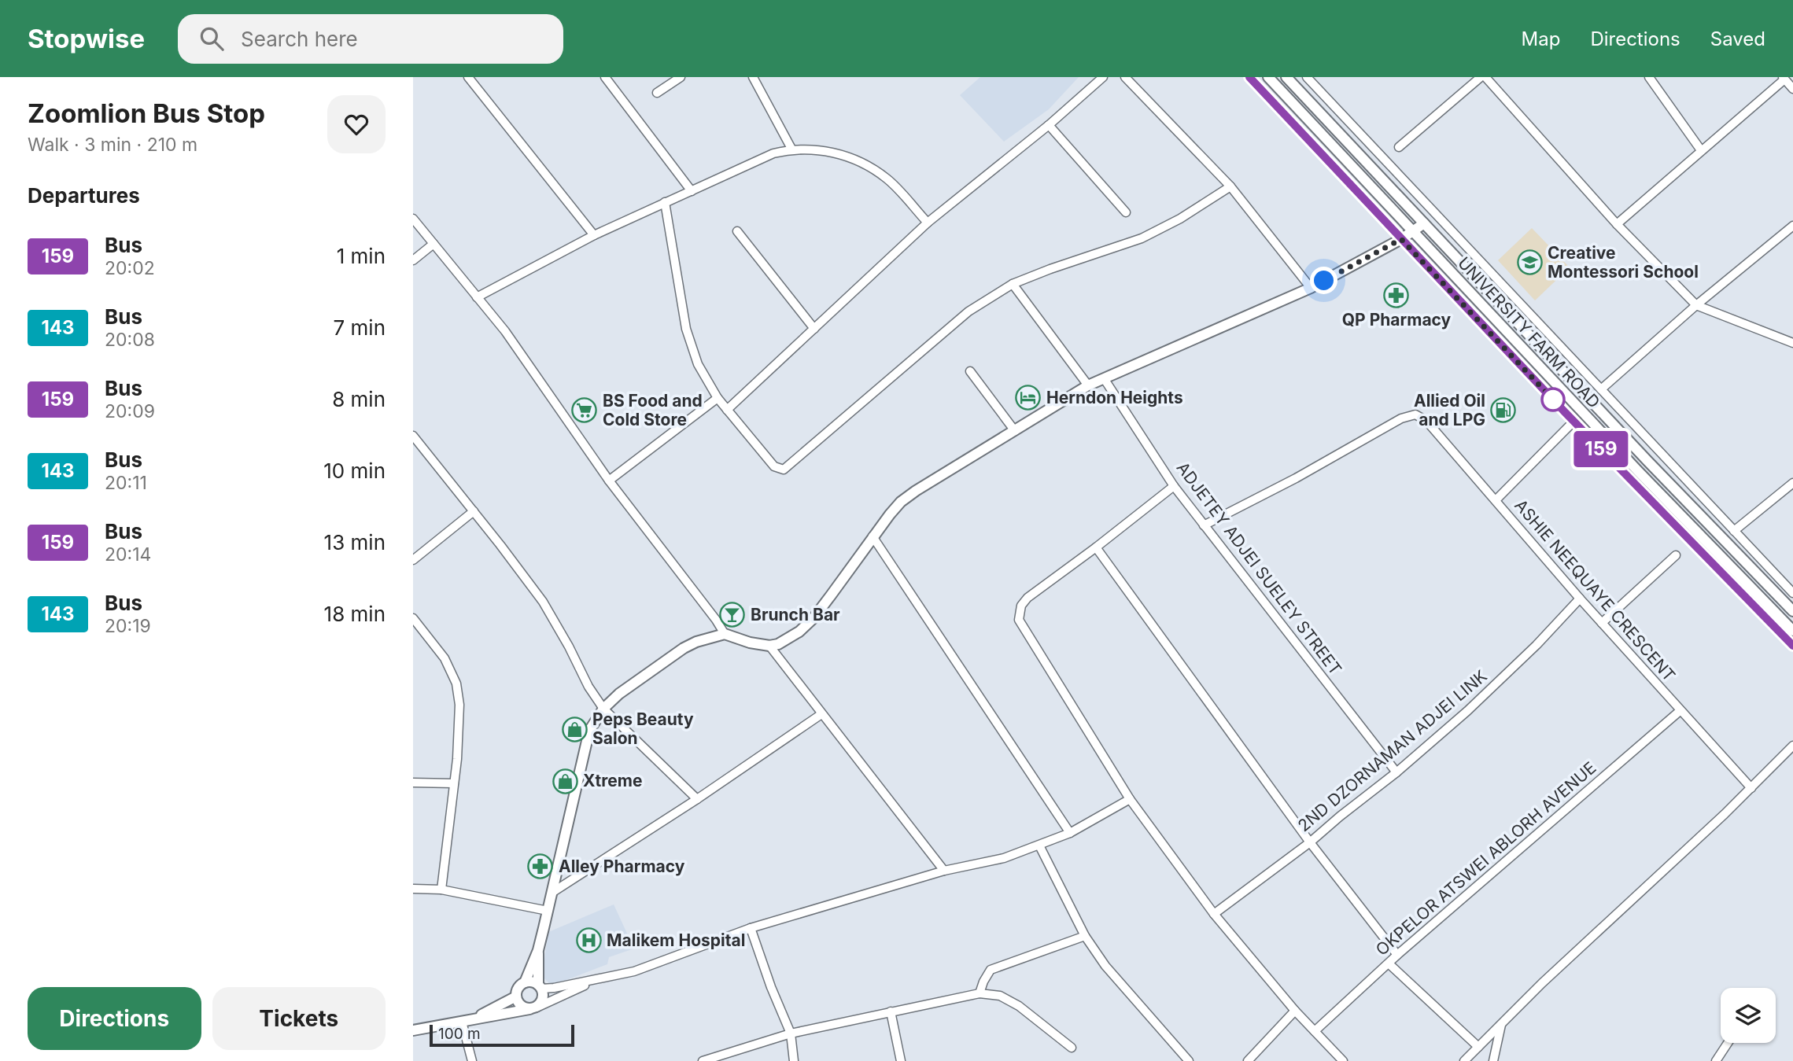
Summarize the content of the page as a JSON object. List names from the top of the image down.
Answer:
{
  "streets": {
    "street": [
      "UNIVERSITY FARM ROAD",
      "ADJETEY ADJEI SUELEY STREET",
      "ASHIE NEEQUAYE CRESCENT",
      "2ND DZORNAMAN ADJEI LINK",
      "OKPELOR ATSWEI ABLORH AVENUE"
    ]
  },
  "crossings": [
    ["ADJETEY ADJEI SUELEY STREET", "ASHIE NEEQUAYE CRESCENT"],
    ["ADJETEY ADJEI SUELEY STREET", "2ND DZORNAMAN ADJEI LINK"],
    ["ASHIE NEEQUAYE CRESCENT", "2ND DZORNAMAN ADJEI LINK"],
    ["ASHIE NEEQUAYE CRESCENT", "OKPELOR ATSWEI ABLORH AVENUE"]
  ],
  "places": {
    "school or university": ["Creative Montessori School"],
    "pharmacy": ["QP Pharmacy", "Alley Pharmacy"],
    "hotel": ["Herndon Heights"],
    "supermarket": ["BS Food and Cold Store"],
    "fuel station": ["Allied Oil and LPG"],
    "bar": ["Brunch Bar"],
    "shop": ["Peps Beauty Salon", "Xtreme"],
    "hospital": ["Malikem Hospital"]
  },
  "lines": ["bus line 159"],
  "scale_bar": "100 m",
  "page": {
    "header": "Stopwise",
    "search": "Search here",
    "nav": ["Map", "Directions", "Saved"],
    "heading": [
      ["Zoomlion Bus Stop", "Walk · 3 min · 210 m"],
      "Departures"
    ],
    "on_map": "159",
    "list": [
      {
        "mark": "159",
        "name": "Bus",
        "note": "20:02",
        "value": "1 min"
      },
      {
        "mark": "143",
        "name": "Bus",
        "note": "20:08",
        "value": "7 min"
      },
      {
        "mark": "159",
        "name": "Bus",
        "note": "20:09",
        "value": "8 min"
      },
      {
        "mark": "143",
        "name": "Bus",
        "note": "20:11",
        "value": "10 min"
      },
      {
        "mark": "159",
        "name": "Bus",
        "note": "20:14",
        "value": "13 min"
      },
      {
        "mark": "143",
        "name": "Bus",
        "note": "20:19",
        "value": "18 min"
      }
    ],
    "buttons": ["Directions", "Tickets"],
    "scale": "100 m"
  }
}
